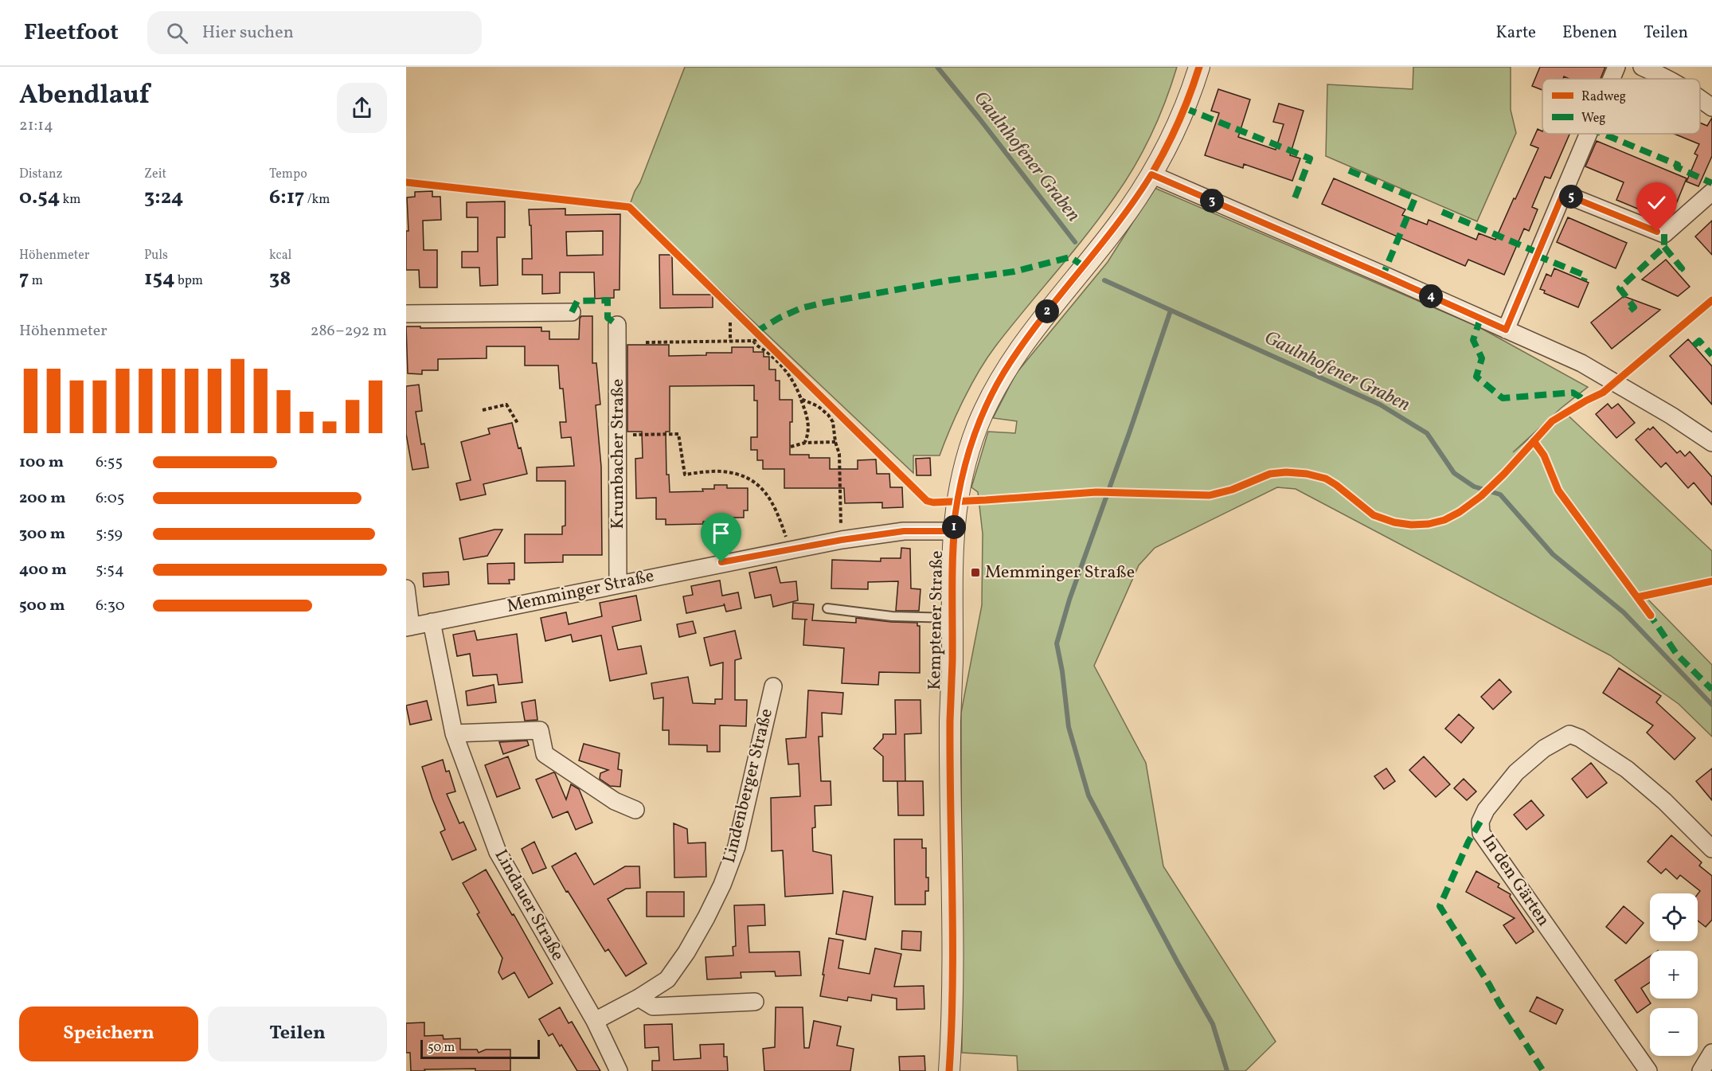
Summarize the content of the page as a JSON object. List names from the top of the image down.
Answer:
{
  "streets": {
    "street": [
      "Krumbacher Straße",
      "Memminger Straße",
      "Kemptener Straße",
      "Lindenberger Straße",
      "In den Gärten",
      "Lindauer Straße"
    ]
  },
  "crossings": [
    ["Krumbacher Straße", "Memminger Straße"],
    ["Memminger Straße", "Kemptener Straße"],
    ["Memminger Straße", "Lindauer Straße"],
    ["Lindenberger Straße", "Lindauer Straße"]
  ],
  "water": ["Gaulnhofener Graben"],
  "places": {
    "transit": ["Memminger Straße"]
  },
  "legend": ["Radweg", "Weg"],
  "scale_bar": "50 m",
  "page": {
    "header": "Fleetfoot",
    "search": "Hier suchen",
    "nav": ["Karte", "Ebenen", "Teilen"],
    "heading": ["Abendlauf", "21:14"],
    "stats": [
      ["Distanz", "0.54 km"],
      ["Zeit", "3:24"],
      ["Tempo", "6:17 /km"],
      ["Höhenmeter", "7 m"],
      ["Puls", "154 bpm"],
      ["kcal", "38"]
    ],
    "pins": [
      "5",
      "3",
      "4",
      "2",
      "1"
    ],
    "chart": ["Höhenmeter", "286–292 m"],
    "list": [
      {
        "name": "100 m",
        "note": "6:55"
      },
      {
        "name": "200 m",
        "note": "6:05"
      },
      {
        "name": "300 m",
        "note": "5:59"
      },
      {
        "name": "400 m",
        "note": "5:54"
      },
      {
        "name": "500 m",
        "note": "6:30"
      }
    ],
    "map_buttons": ["+", "−"],
    "buttons": ["Speichern", "Teilen"],
    "scale": "50 m"
  }
}
